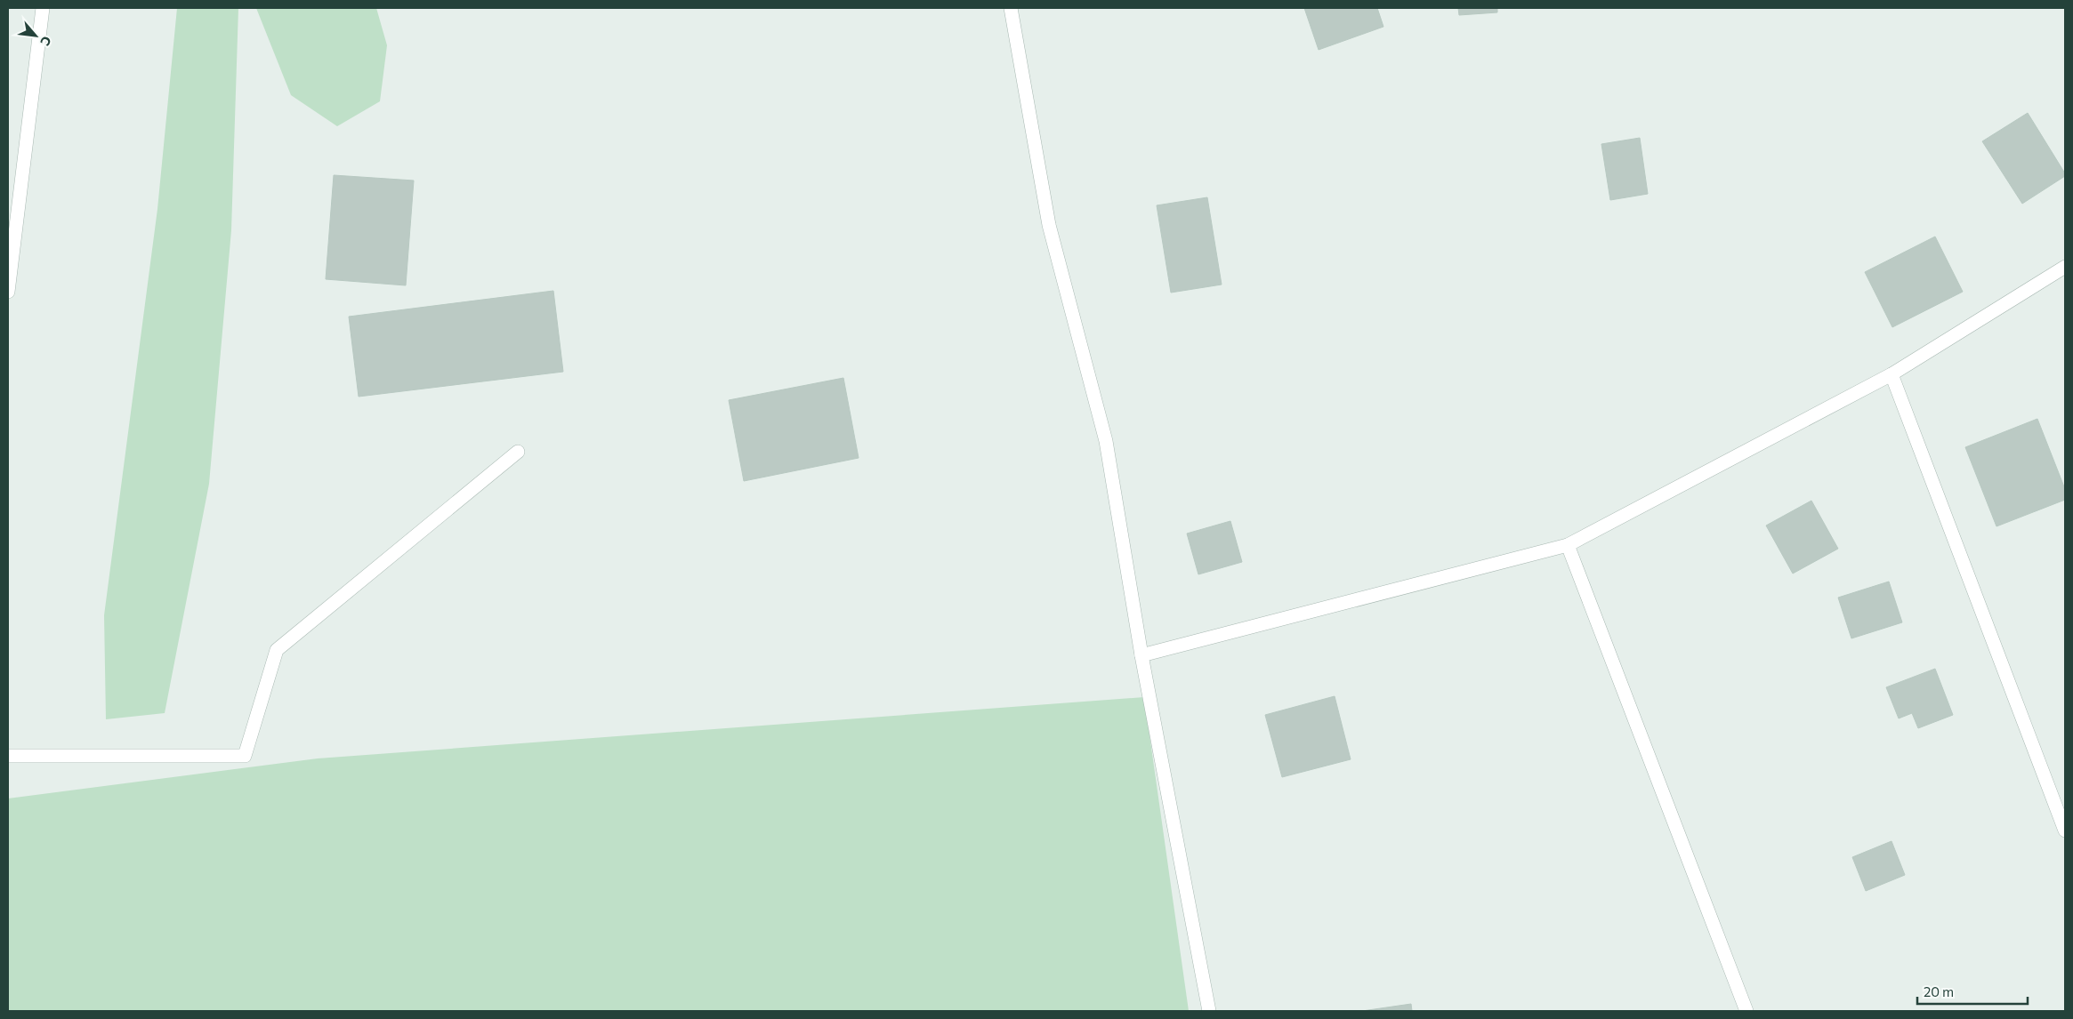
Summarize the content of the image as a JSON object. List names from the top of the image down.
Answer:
{
  "scale_bar": "20 m",
  "north": "bottom right"
}
